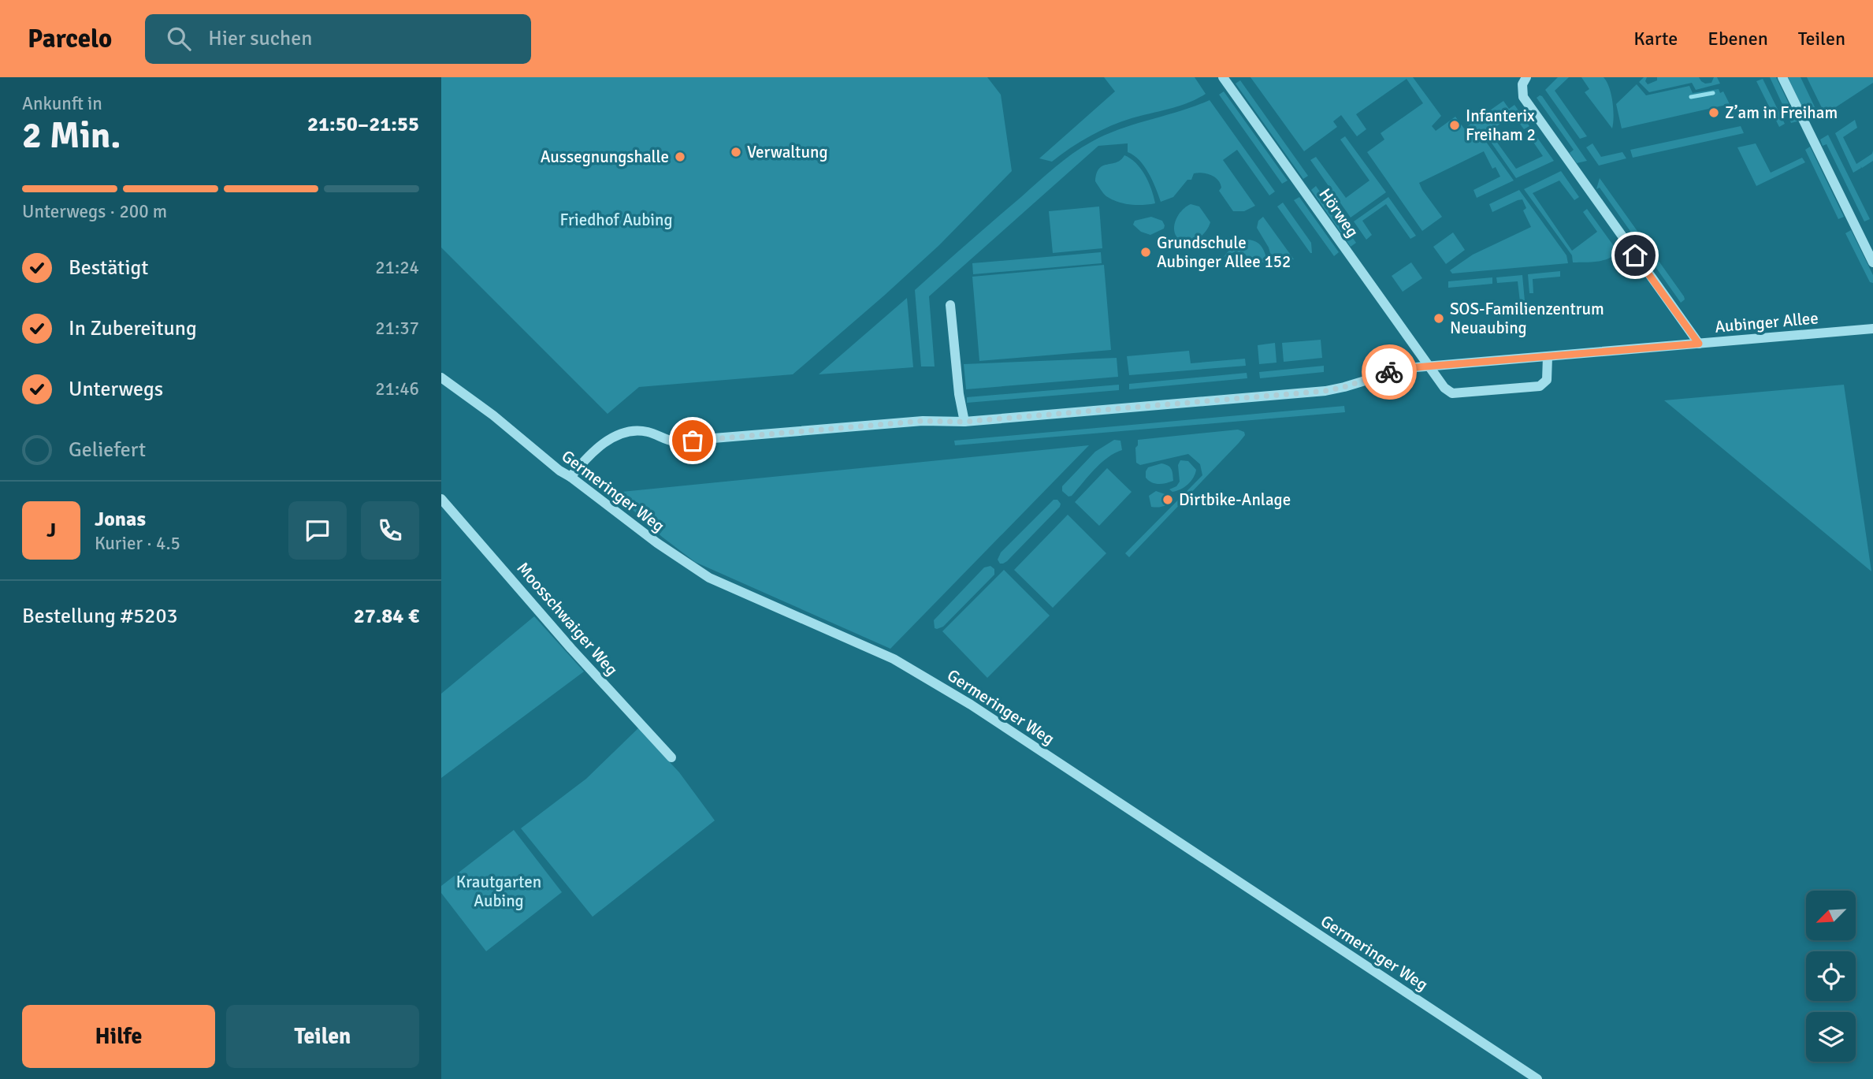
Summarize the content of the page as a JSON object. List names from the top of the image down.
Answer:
{
  "streets": {
    "street": [
      "Hörweg",
      "Aubinger Allee",
      "Germeringer Weg",
      "Moosschwaiger Weg"
    ]
  },
  "crossings": [
    ["Hörweg", "Aubinger Allee"],
    ["Aubinger Allee", "Germeringer Weg"]
  ],
  "parks": ["Friedhof Aubing", "Krautgarten Aubing"],
  "places": [
    "Z’am in Freiham",
    "Infanterix Freiham 2",
    "Verwaltung",
    "Aussegnungshalle",
    "Grundschule Aubinger Allee 152",
    "SOS-Familienzentrum Neuaubing",
    "Dirtbike-Anlage"
  ],
  "north": "bottom left",
  "page": {
    "header": "Parcelo",
    "search": "Hier suchen",
    "nav": ["Karte", "Ebenen", "Teilen"],
    "heading": ["2 Min.", "Ankunft in", "21:50–21:55"],
    "panel": [
      "Jonas",
      "Kurier · 4.5",
      "Bestellung #5203",
      "27.84 €"
    ],
    "bar": "Unterwegs · 200 m",
    "list": [
      ["Bestätigt", "21:24"],
      ["In Zubereitung", "21:37"],
      ["Unterwegs", "21:46"],
      "Geliefert"
    ],
    "round": "J",
    "buttons": ["Hilfe", "Teilen"]
  }
}
